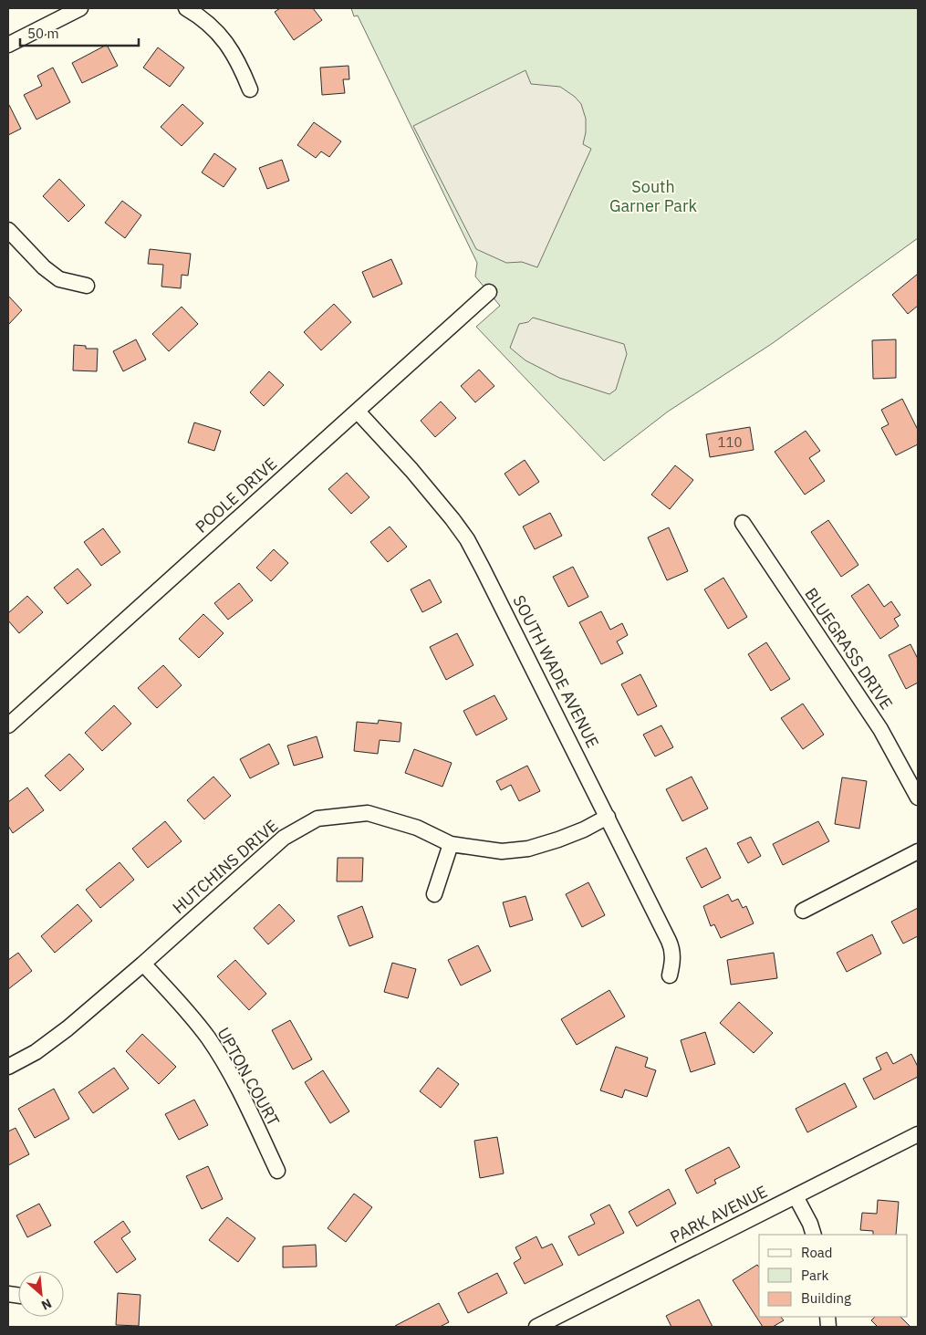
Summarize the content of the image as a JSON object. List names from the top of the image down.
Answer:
{
  "streets": {
    "street": [
      "POOLE DRIVE",
      "BLUEGRASS DRIVE",
      "SOUTH WADE AVENUE",
      "HUTCHINS DRIVE",
      "UPTON COURT",
      "PARK AVENUE"
    ]
  },
  "crossings": [
    ["POOLE DRIVE", "SOUTH WADE AVENUE"],
    ["SOUTH WADE AVENUE", "HUTCHINS DRIVE"],
    ["HUTCHINS DRIVE", "UPTON COURT"]
  ],
  "parks": ["South Garner Park"],
  "house_numbers": ["110"],
  "legend": ["Road", "Park", "Building"],
  "scale_bar": "50 m",
  "north": "bottom right"
}
